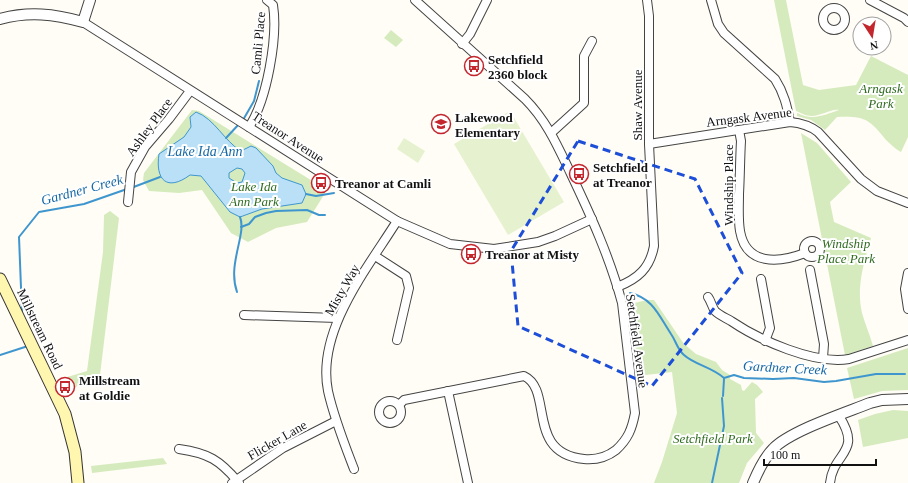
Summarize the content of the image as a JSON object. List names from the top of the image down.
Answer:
{
  "streets": {
    "main road": ["Millstream Road"],
    "street": [
      "Camli Place",
      "Shaw Avenue",
      "Arngask Avenue",
      "Ashley Place",
      "Treanor Avenue",
      "Windship Place",
      "Misty Way",
      "Setchfield Avenue",
      "Flicker Lane"
    ]
  },
  "crossings": [
    ["Camli Place", "Treanor Avenue"],
    ["Shaw Avenue", "Arngask Avenue"],
    ["Shaw Avenue", "Setchfield Avenue"],
    ["Arngask Avenue", "Windship Place"],
    ["Ashley Place", "Treanor Avenue"],
    ["Treanor Avenue", "Misty Way"],
    ["Treanor Avenue", "Setchfield Avenue"],
    ["Misty Way", "Flicker Lane"]
  ],
  "water": ["Lake Ida Ann", "Gardner Creek"],
  "parks": [
    "Arngask Park",
    "Lake Ida Ann Park",
    "Windship Place Park",
    "Setchfield Park"
  ],
  "places": {
    "bus stop": [
      "Setchfield 2360 block",
      "Setchfield at Treanor",
      "Treanor at Camli",
      "Treanor at Misty",
      "Millstream at Goldie"
    ],
    "school or university": ["Lakewood Elementary"]
  },
  "scale_bar": "100 m",
  "north": "bottom"
}
